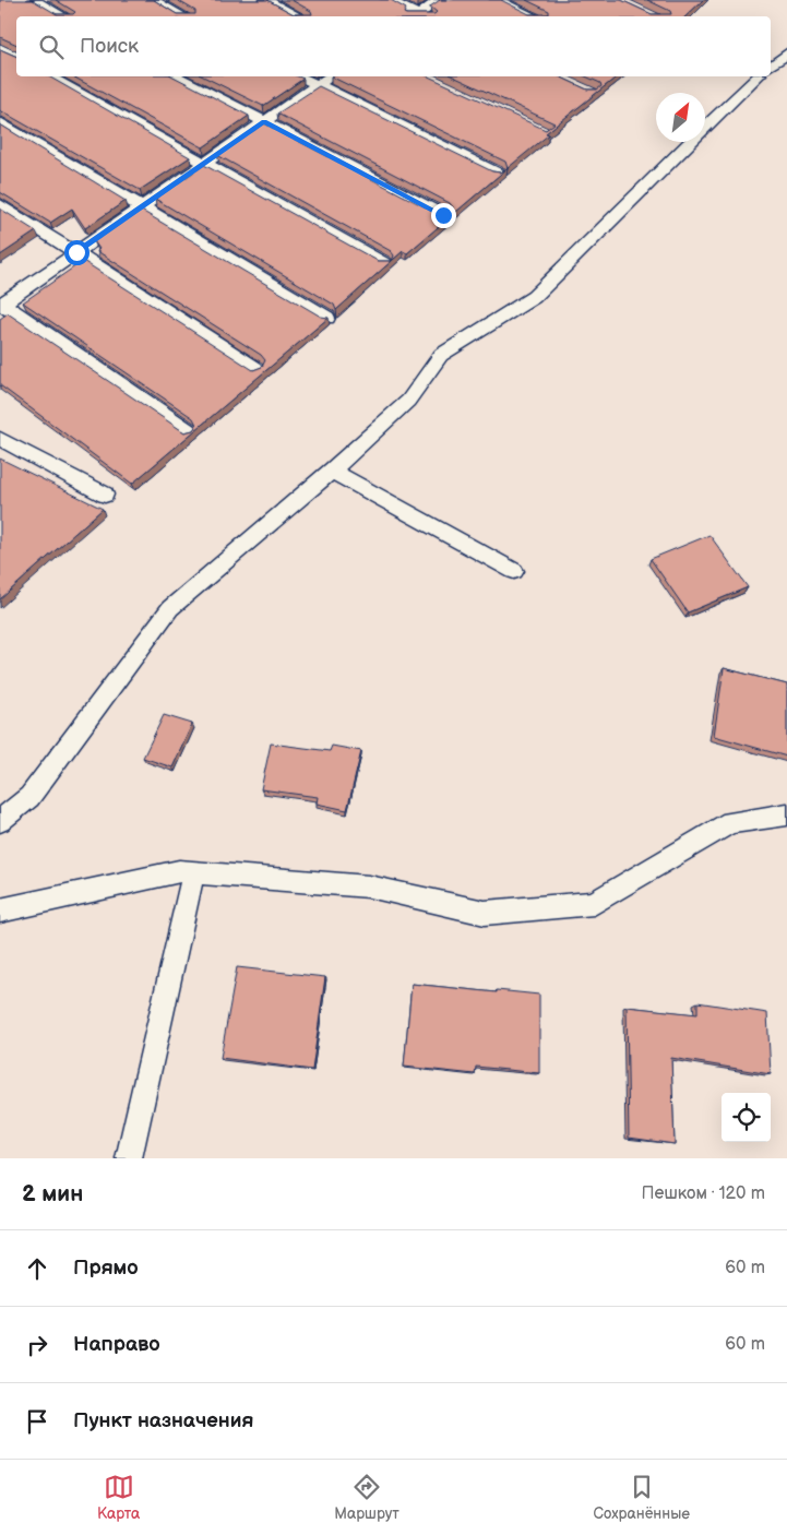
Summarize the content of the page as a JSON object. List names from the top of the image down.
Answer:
{
  "north": "top right",
  "page": {
    "search": "Поиск",
    "heading": ["2 мин", "Пешком · 120 m"],
    "list": [
      ["Прямо", "60 m"],
      ["Направо", "60 m"],
      "Пункт назначения"
    ],
    "nav": ["Карта", "Маршрут", "Сохранённые"]
  }
}
